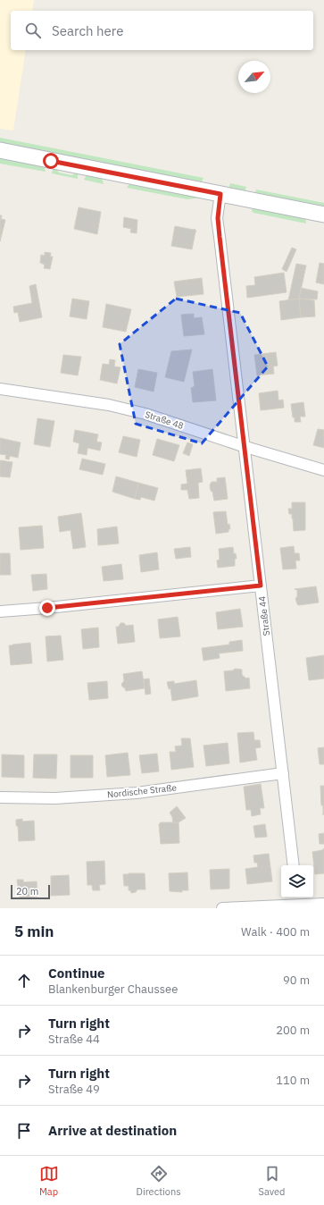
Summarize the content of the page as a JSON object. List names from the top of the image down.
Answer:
{
  "streets": {
    "street": ["Straße 48", "Straße 44", "Nordische Straße"]
  },
  "crossings": [
    ["Straße 48", "Straße 44"],
    ["Straße 44", "Nordische Straße"]
  ],
  "scale_bar": "20 m",
  "north": "top right",
  "page": {
    "search": "Search here",
    "scale": "20 m",
    "heading": ["5 min", "Walk · 400 m"],
    "list": [
      ["Continue", "Blankenburger Chaussee", "90 m"],
      ["Turn right", "Straße 44", "200 m"],
      ["Turn right", "Straße 49", "110 m"],
      "Arrive at destination"
    ],
    "nav": ["Map", "Directions", "Saved"]
  }
}
